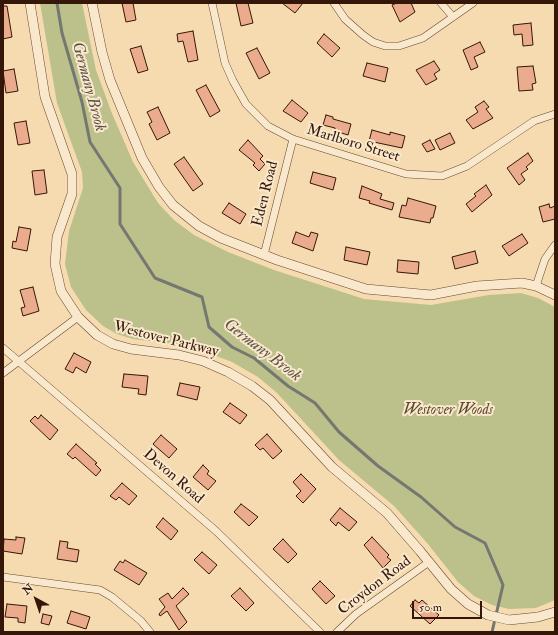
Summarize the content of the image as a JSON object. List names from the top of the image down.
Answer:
{
  "streets": {
    "street": [
      "Marlboro Street",
      "Eden Road",
      "Westover Parkway",
      "Devon Road",
      "Croydon Road"
    ]
  },
  "crossings": [
    ["Marlboro Street", "Eden Road"],
    ["Westover Parkway", "Croydon Road"]
  ],
  "water": ["Germany Brook"],
  "parks": ["Westover Woods"],
  "scale_bar": "50 m",
  "north": "top left"
}
